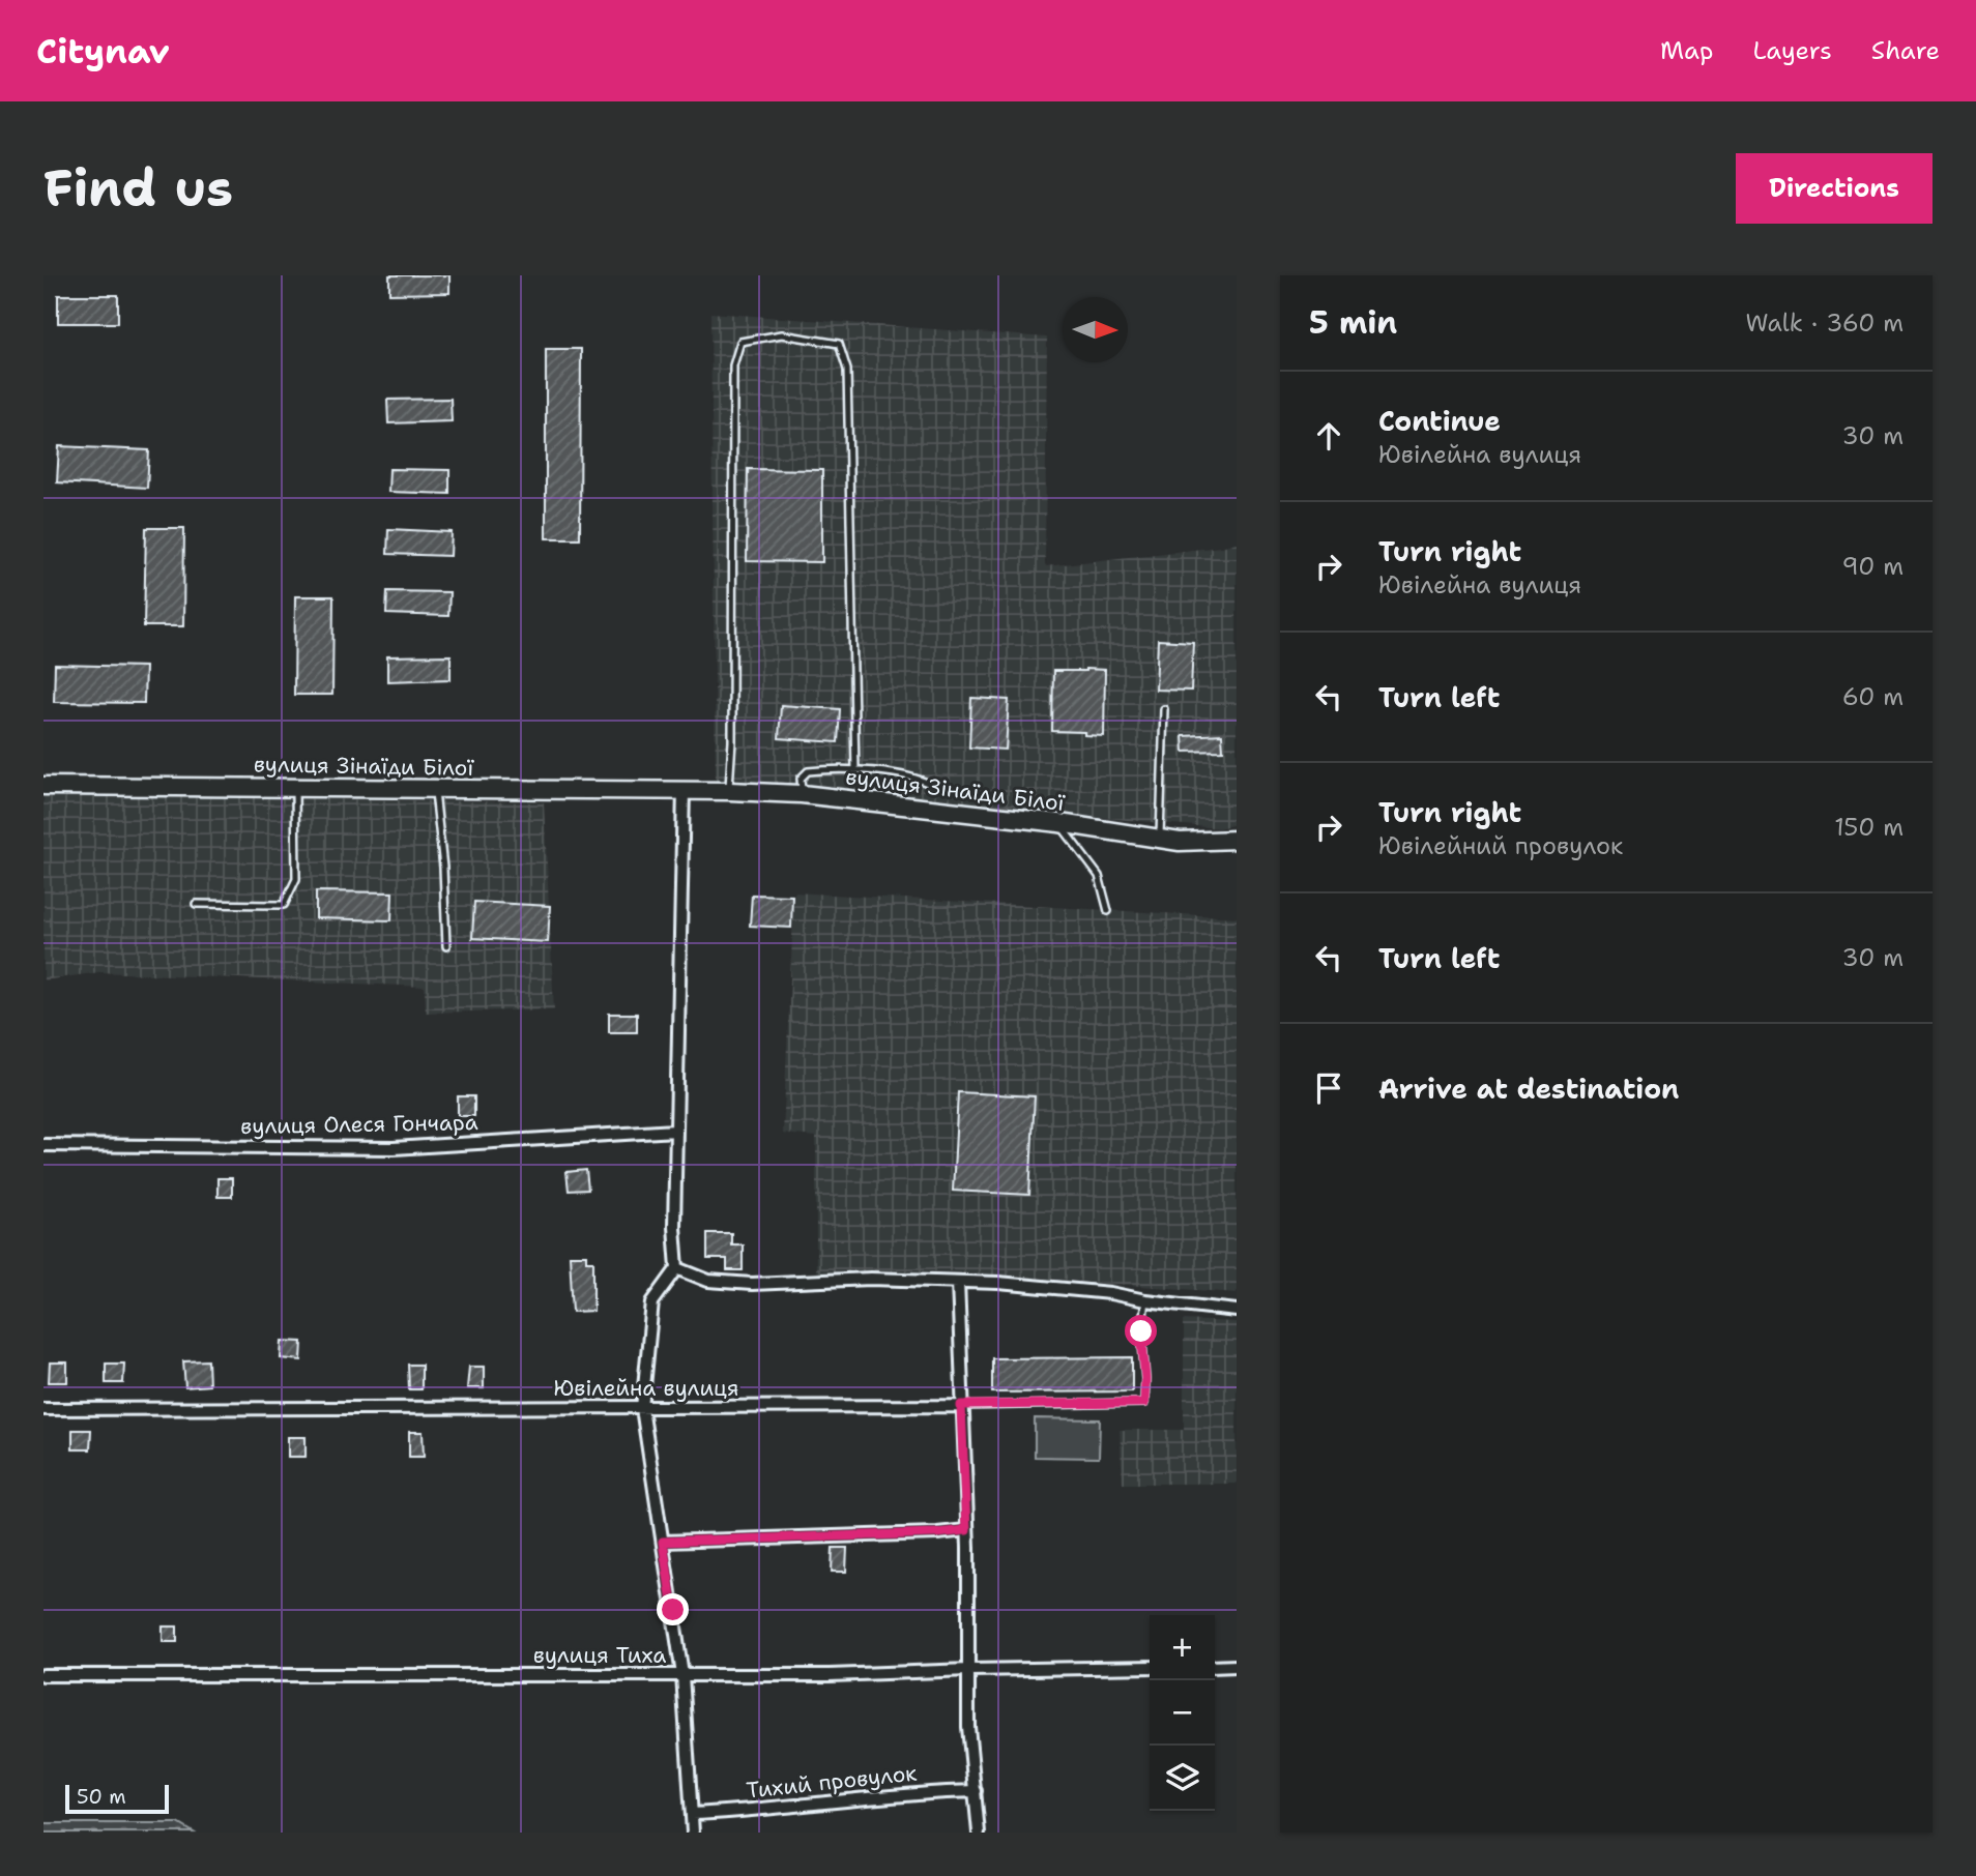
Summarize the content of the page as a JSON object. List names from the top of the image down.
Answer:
{
  "streets": {
    "street": [
      "вулиця Зінаїди Білої",
      "вулиця Олеся Гончара",
      "Ювілейна вулиця",
      "вулиця Тиха",
      "Тихий провулок"
    ]
  },
  "scale_bar": "50 m",
  "north": "right",
  "page": {
    "header": "Citynav",
    "nav": ["Map", "Layers", "Share"],
    "buttons": "Directions",
    "title": "Find us",
    "heading": ["5 min", "Walk · 360 m"],
    "list": [
      ["Continue", "Ювілейна вулиця", "30 m"],
      ["Turn right", "Ювілейна вулиця", "90 m"],
      ["Turn left", "60 m"],
      ["Turn right", "Ювілейний провулок", "150 m"],
      ["Turn left", "30 m"],
      "Arrive at destination"
    ],
    "map_buttons": ["+", "−"],
    "scale": "50 m"
  }
}
